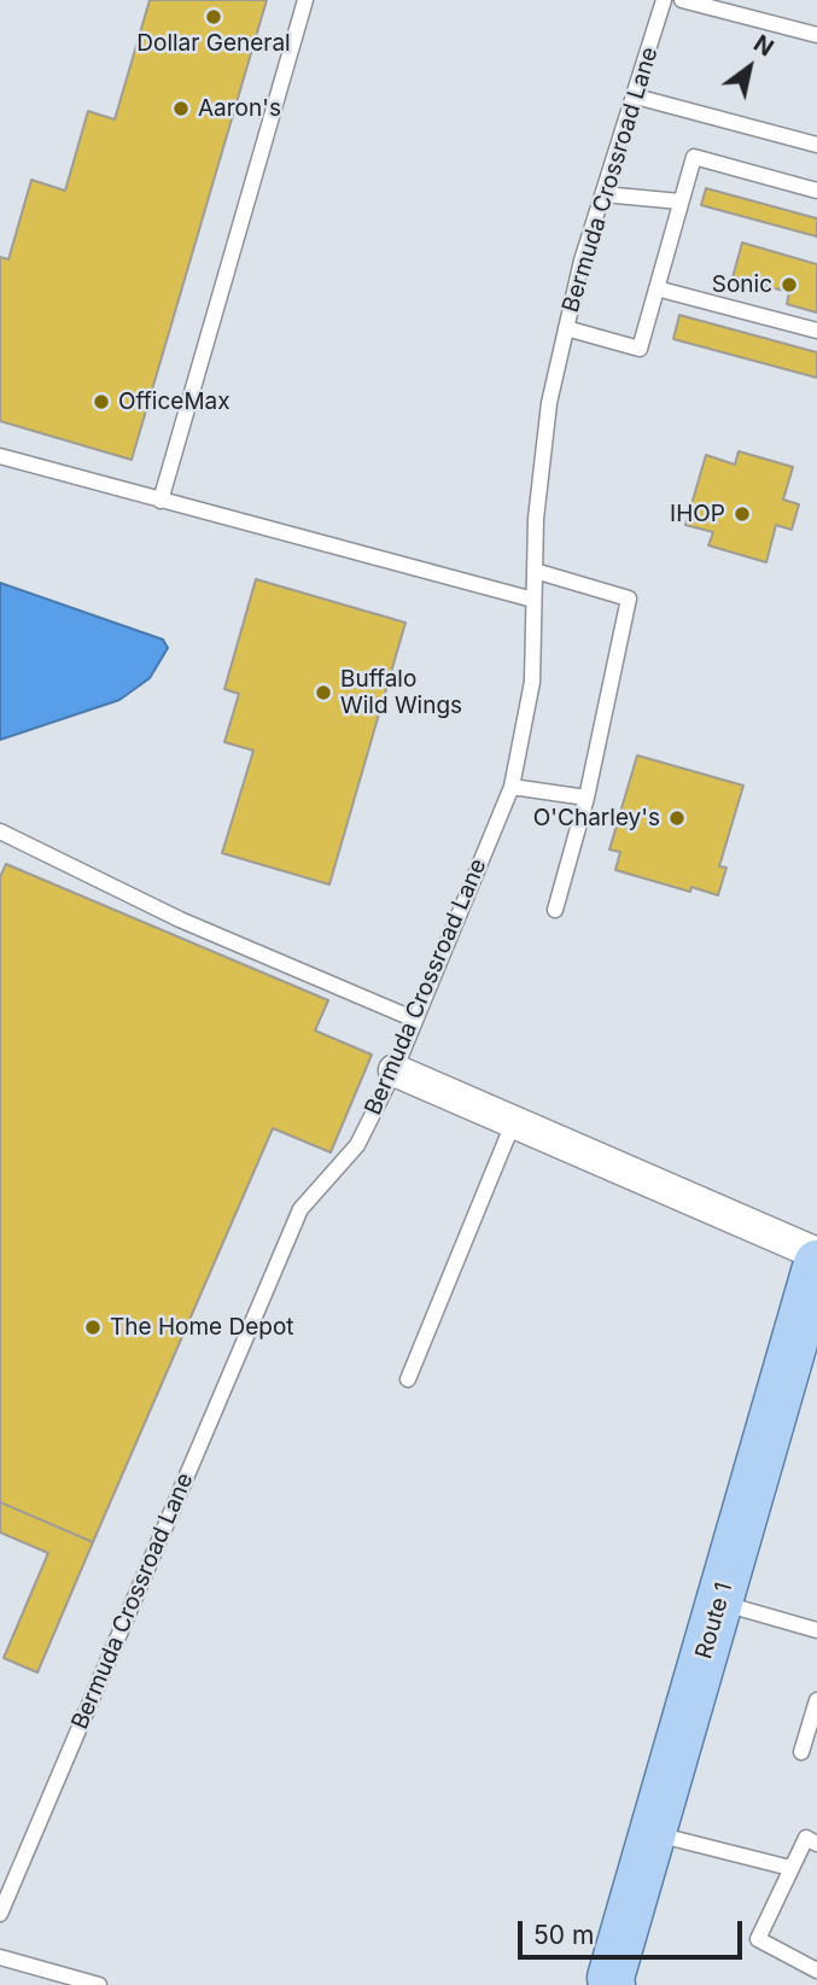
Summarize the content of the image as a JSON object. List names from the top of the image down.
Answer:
{
  "streets": {
    "main road": ["Route 1"],
    "lane": ["Bermuda Crossroad Lane"]
  },
  "places": [
    "Dollar General",
    "Aaron's",
    "Sonic",
    "OfficeMax",
    "IHOP",
    "Buffalo Wild Wings",
    "O'Charley's",
    "The Home Depot"
  ],
  "scale_bar": "50 m",
  "north": "top right"
}
